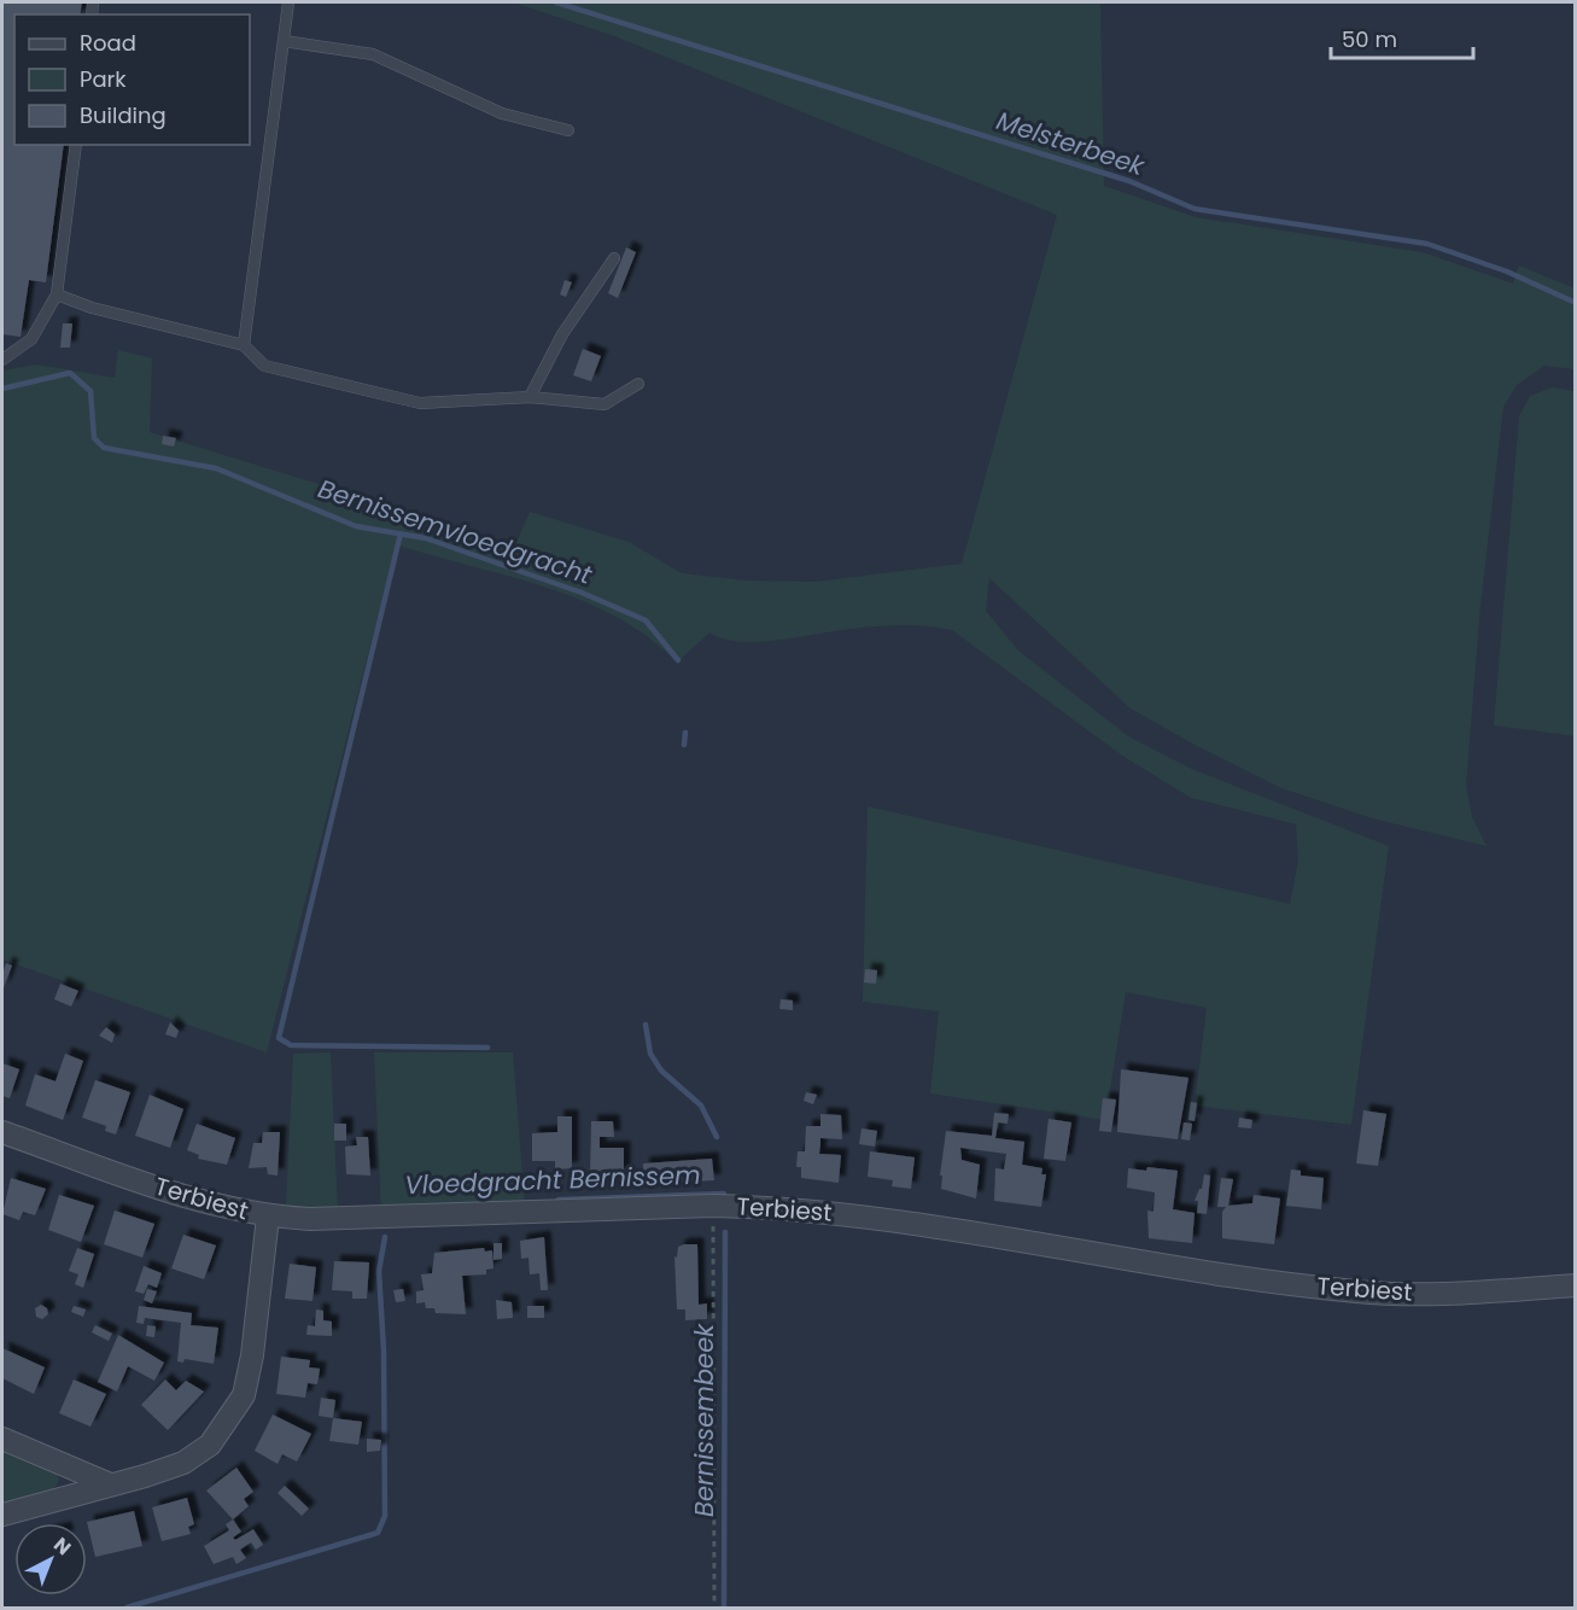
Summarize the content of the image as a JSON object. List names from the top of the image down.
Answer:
{
  "streets": {
    "street": ["Terbiest"]
  },
  "water": [
    "Melsterbeek",
    "Bernissemvloedgracht",
    "Vloedgracht Bernissem",
    "Bernissembeek"
  ],
  "legend": ["Road", "Park", "Building"],
  "scale_bar": "50 m",
  "north": "top right"
}
